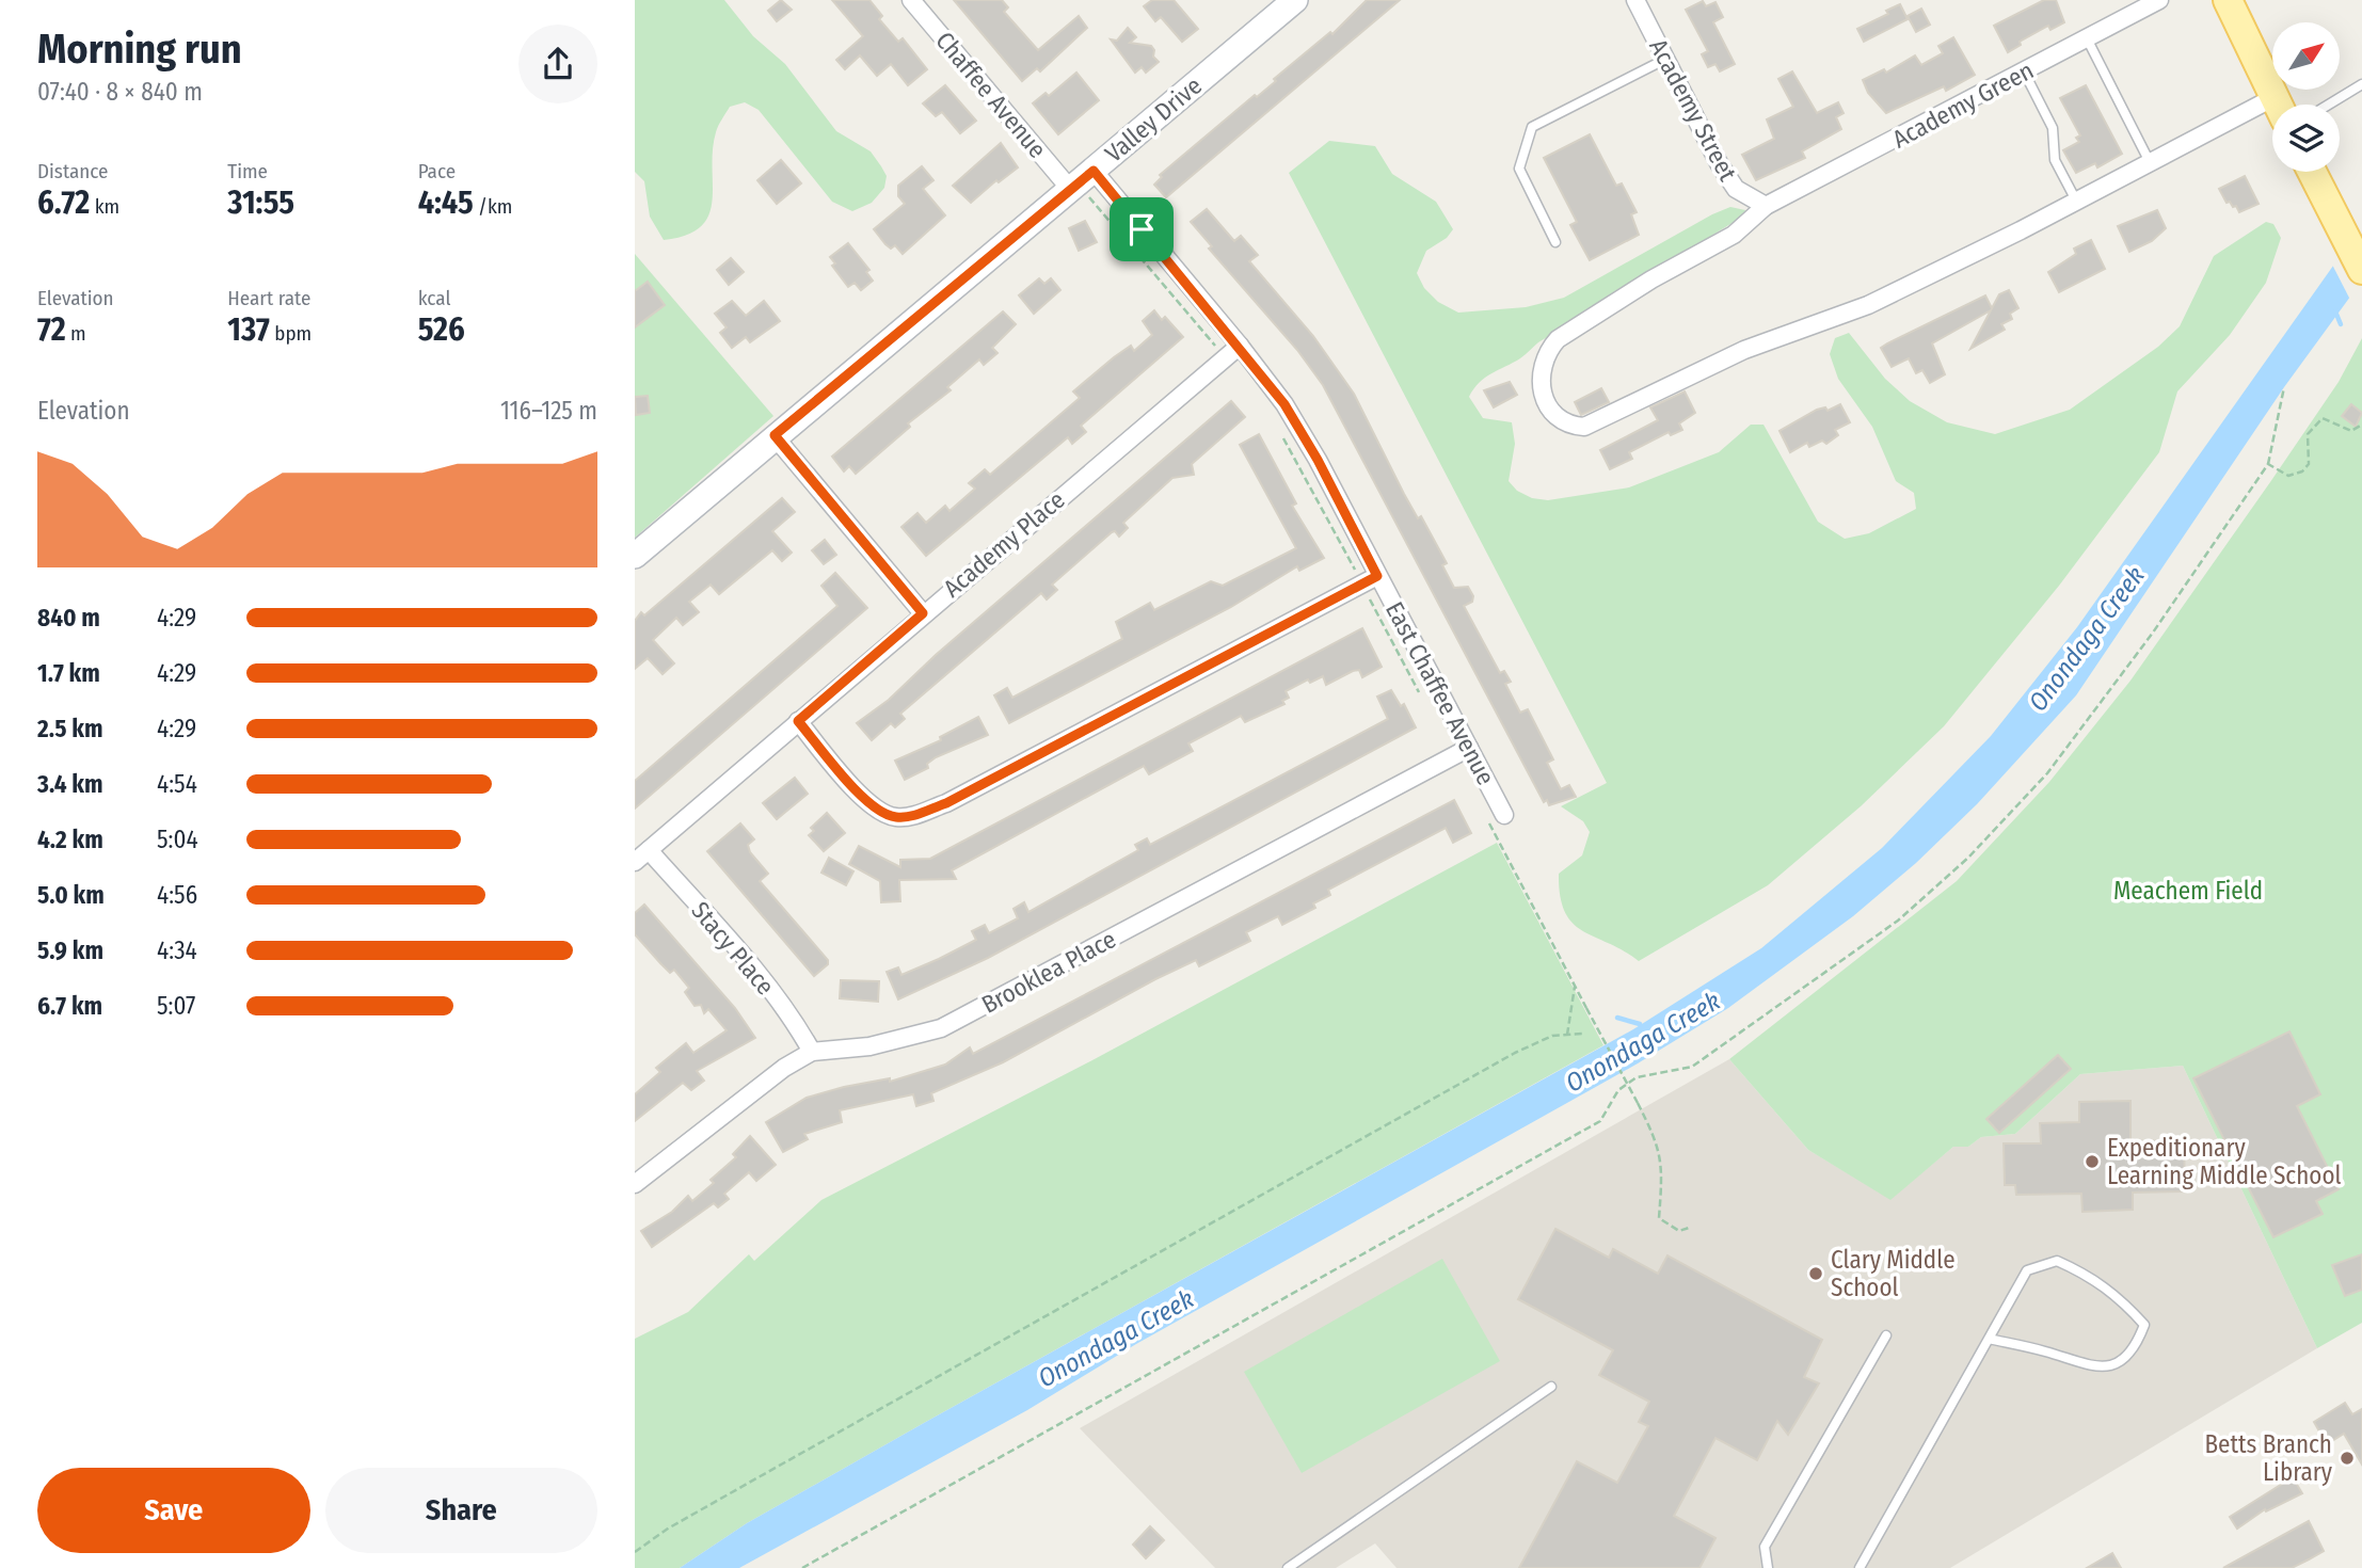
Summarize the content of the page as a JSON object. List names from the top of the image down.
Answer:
{
  "streets": {
    "main road": ["Valley Drive"],
    "street": [
      "Chaffee Avenue",
      "Academy Green",
      "Academy Street",
      "Academy Place",
      "East Chaffee Avenue",
      "Stacy Place",
      "Brooklea Place"
    ]
  },
  "crossings": [
    ["Chaffee Avenue", "Valley Drive"],
    ["Academy Green", "Academy Street"],
    ["Valley Drive", "East Chaffee Avenue"],
    ["Academy Place", "East Chaffee Avenue"],
    ["Academy Place", "Stacy Place"],
    ["East Chaffee Avenue", "Brooklea Place"],
    ["Stacy Place", "Brooklea Place"]
  ],
  "water": ["Onondaga Creek"],
  "parks": ["Meachem Field"],
  "places": ["Expeditionary Learning Middle School", "Clary Middle School", "Betts Branch Library"],
  "north": "top right",
  "page": {
    "heading": ["Morning run", "07:40 · 8 × 840 m"],
    "stats": [
      ["Distance", "6.72 km"],
      ["Time", "31:55"],
      ["Pace", "4:45 /km"],
      ["Elevation", "72 m"],
      ["Heart rate", "137 bpm"],
      ["kcal", "526"]
    ],
    "chart": ["Elevation", "116–125 m"],
    "list": [
      {
        "name": "840 m",
        "note": "4:29"
      },
      {
        "name": "1.7 km",
        "note": "4:29"
      },
      {
        "name": "2.5 km",
        "note": "4:29"
      },
      {
        "name": "3.4 km",
        "note": "4:54"
      },
      {
        "name": "4.2 km",
        "note": "5:04"
      },
      {
        "name": "5.0 km",
        "note": "4:56"
      },
      {
        "name": "5.9 km",
        "note": "4:34"
      },
      {
        "name": "6.7 km",
        "note": "5:07"
      }
    ],
    "buttons": ["Save", "Share"]
  }
}
